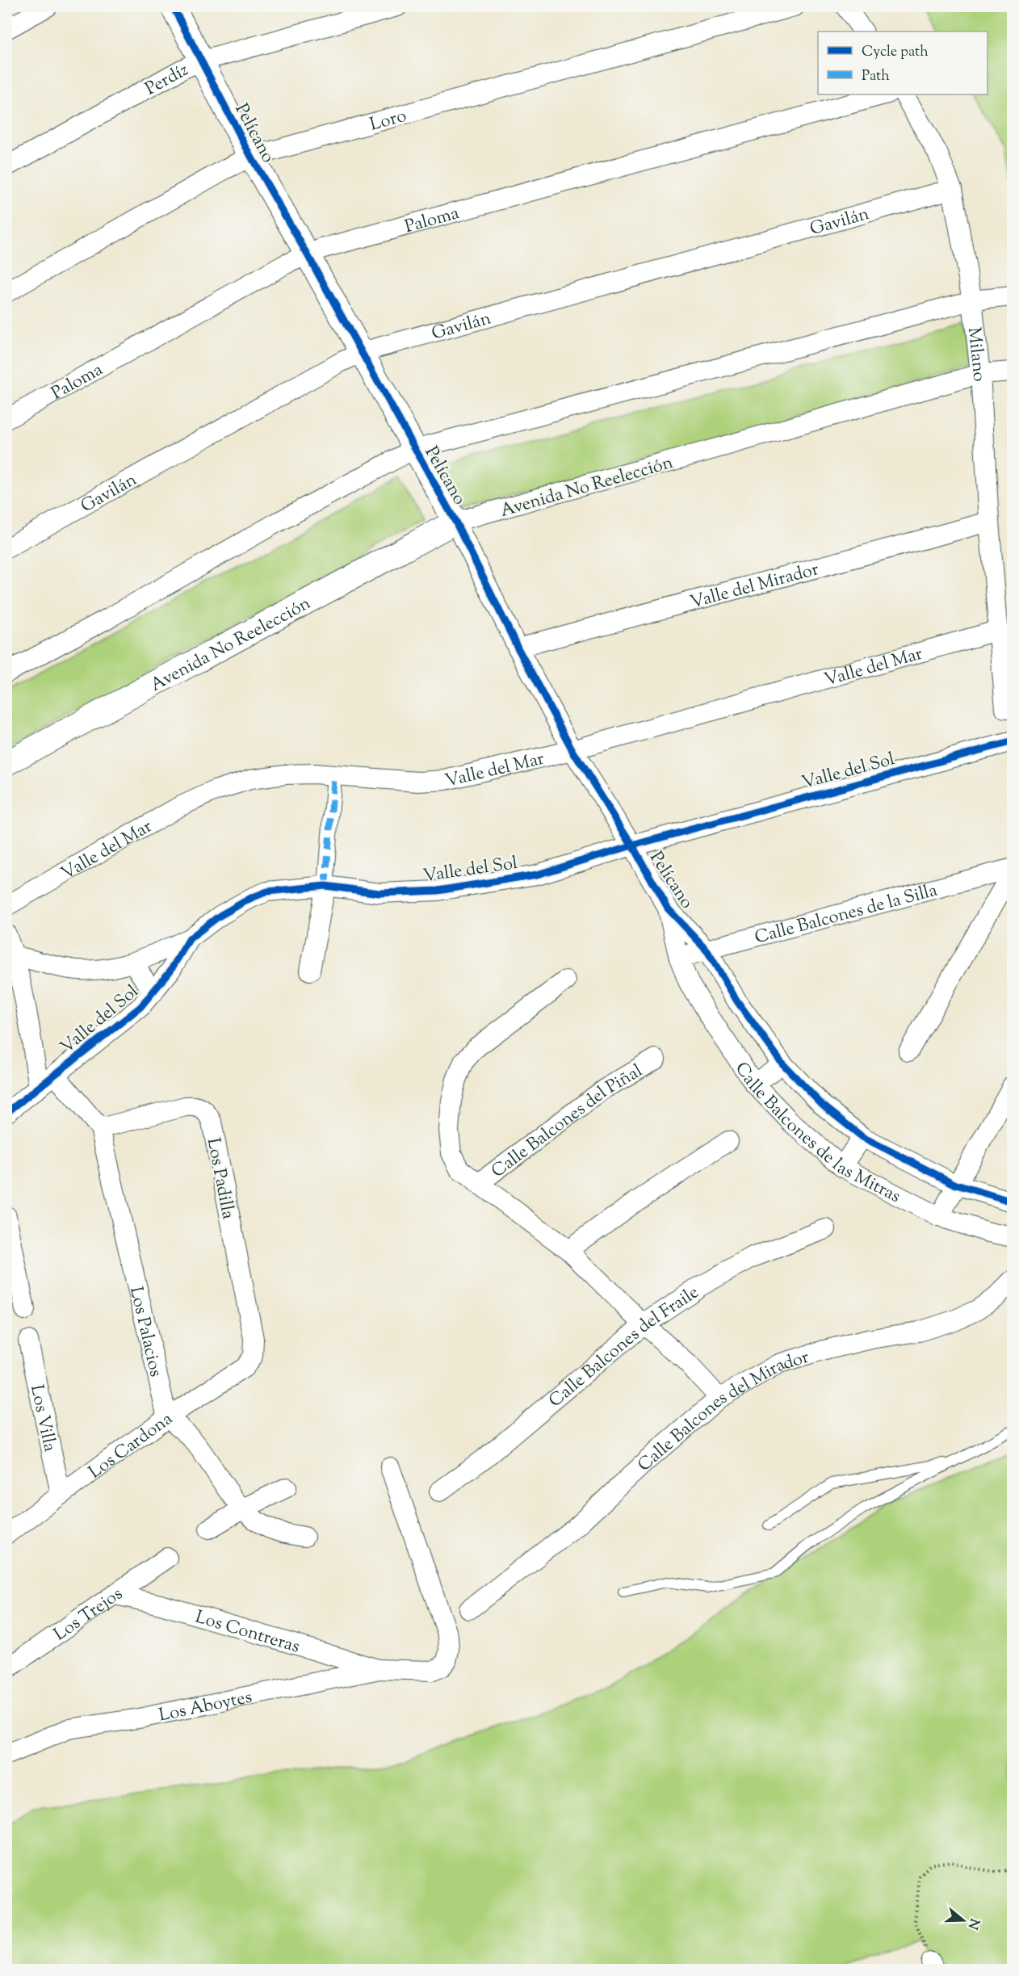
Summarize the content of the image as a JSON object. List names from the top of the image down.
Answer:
{
  "streets": {
    "street": [
      "Perdíz",
      "Loro",
      "Pelícano",
      "Paloma",
      "Gavilán",
      "Milano",
      "Avenida No Reelección",
      "Valle del Mirador",
      "Valle del Mar",
      "Valle del Sol",
      "Calle Balcones de la Silla",
      "Calle Balcones del Piñal",
      "Calle Balcones de las Mitras",
      "Los Padilla",
      "Los Palacios",
      "Calle Balcones del Fraile",
      "Calle Balcones del Mirador",
      "Los Villa",
      "Los Cardona",
      "Los Trejos",
      "Los Contreras",
      "Los Aboytes"
    ]
  },
  "crossings": [
    ["Perdíz", "Pelícano"],
    ["Loro", "Pelícano"],
    ["Pelícano", "Paloma"],
    ["Pelícano", "Gavilán"],
    ["Pelícano", "Avenida No Reelección"],
    ["Pelícano", "Valle del Mirador"],
    ["Pelícano", "Valle del Mar"],
    ["Pelícano", "Valle del Sol"],
    ["Pelícano", "Calle Balcones de la Silla"],
    ["Pelícano", "Calle Balcones de las Mitras"],
    ["Gavilán", "Milano"],
    ["Milano", "Avenida No Reelección"],
    ["Milano", "Valle del Mirador"],
    ["Milano", "Valle del Mar"],
    ["Valle del Sol", "Los Palacios"],
    ["Calle Balcones de la Silla", "Calle Balcones de las Mitras"],
    ["Los Padilla", "Los Palacios"],
    ["Los Padilla", "Los Cardona"],
    ["Los Palacios", "Los Cardona"],
    ["Los Villa", "Los Cardona"],
    ["Los Trejos", "Los Contreras"],
    ["Los Contreras", "Los Aboytes"]
  ],
  "legend": ["Cycle path", "Path"],
  "north": "right"
}
